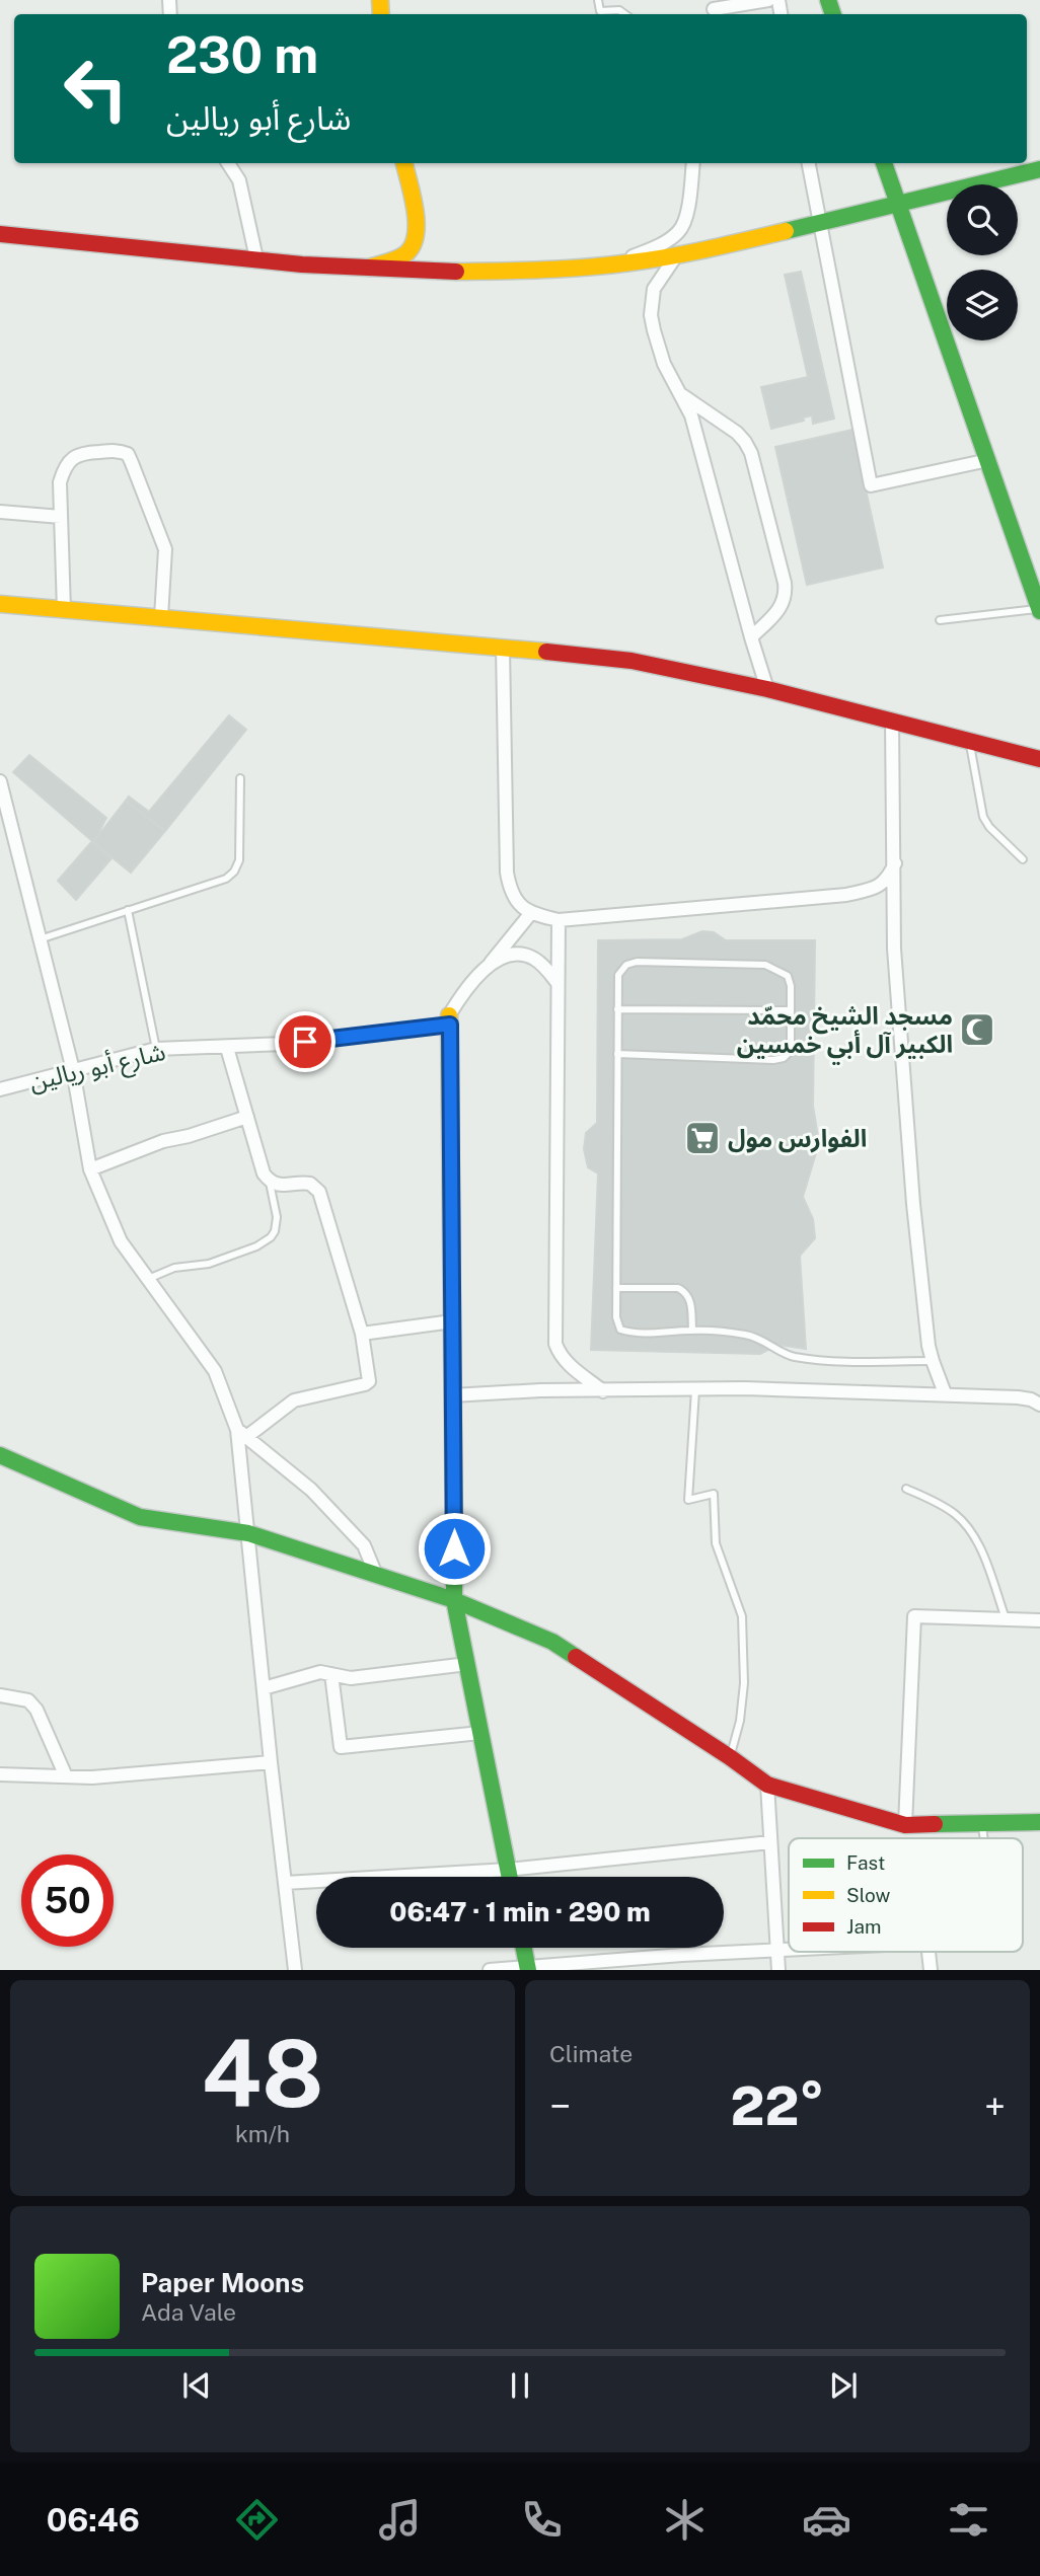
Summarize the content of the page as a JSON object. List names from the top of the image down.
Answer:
{
  "streets": {
    "street": ["شارع أبو ريالين"]
  },
  "places": {
    "mosque": ["مسجد الشيخ محمّد الكبير آل أبي خمسين"],
    "supermarket": ["الفوارس مول"]
  },
  "legend": ["Fast", "Slow", "Jam"],
  "page": {
    "turn": ["230 m", "شارع أبو ريالين"],
    "limit": "50",
    "trip": "06:47 · 1 min · 290 m",
    "tile": [
      ["48", "km/h"],
      "Climate"
    ],
    "heat": ["−", "22°", "+"],
    "song": ["Paper Moons", "Ada Vale"],
    "tabs": "06:46"
  }
}
